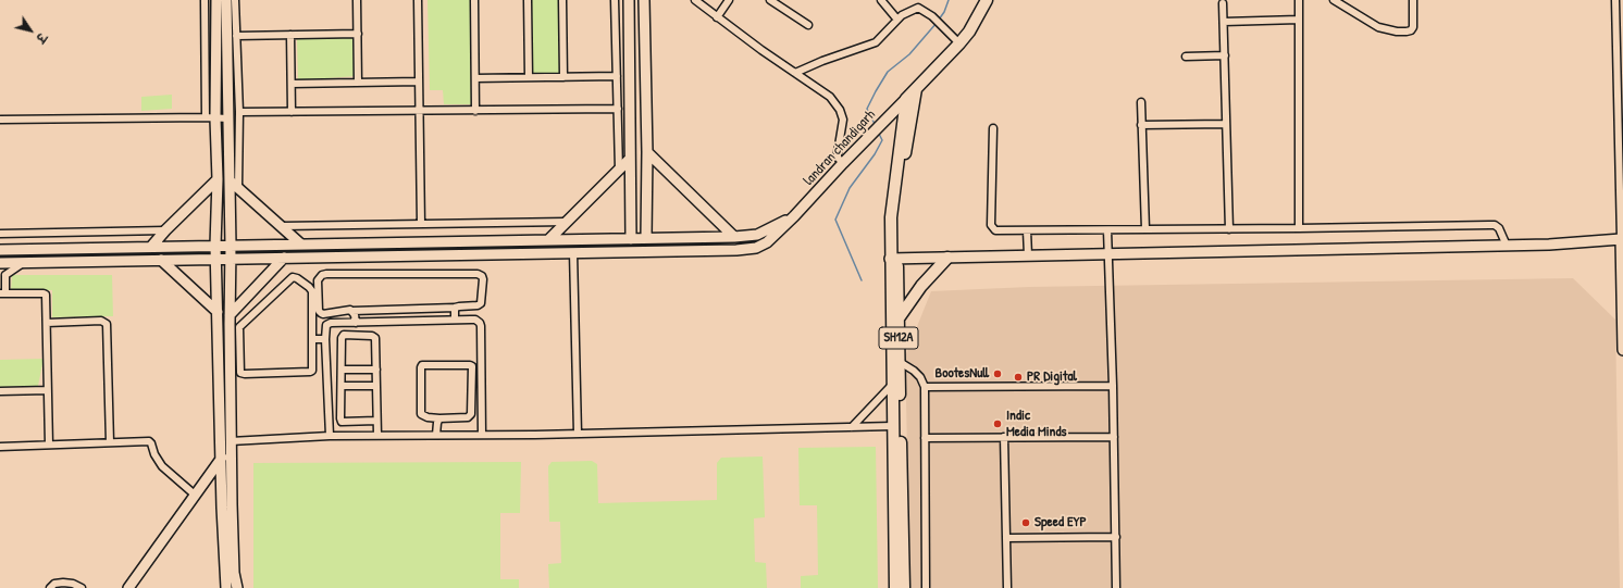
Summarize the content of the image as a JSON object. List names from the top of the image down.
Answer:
{
  "streets": {
    "main road": ["landran chandigarh", "SH12A"]
  },
  "crossings": [
    ["landran chandigarh", "SH12A"]
  ],
  "places": [
    "BootesNull",
    "PR Digital",
    "Indic Media Minds",
    "Speed EYP"
  ],
  "north": "bottom right"
}
